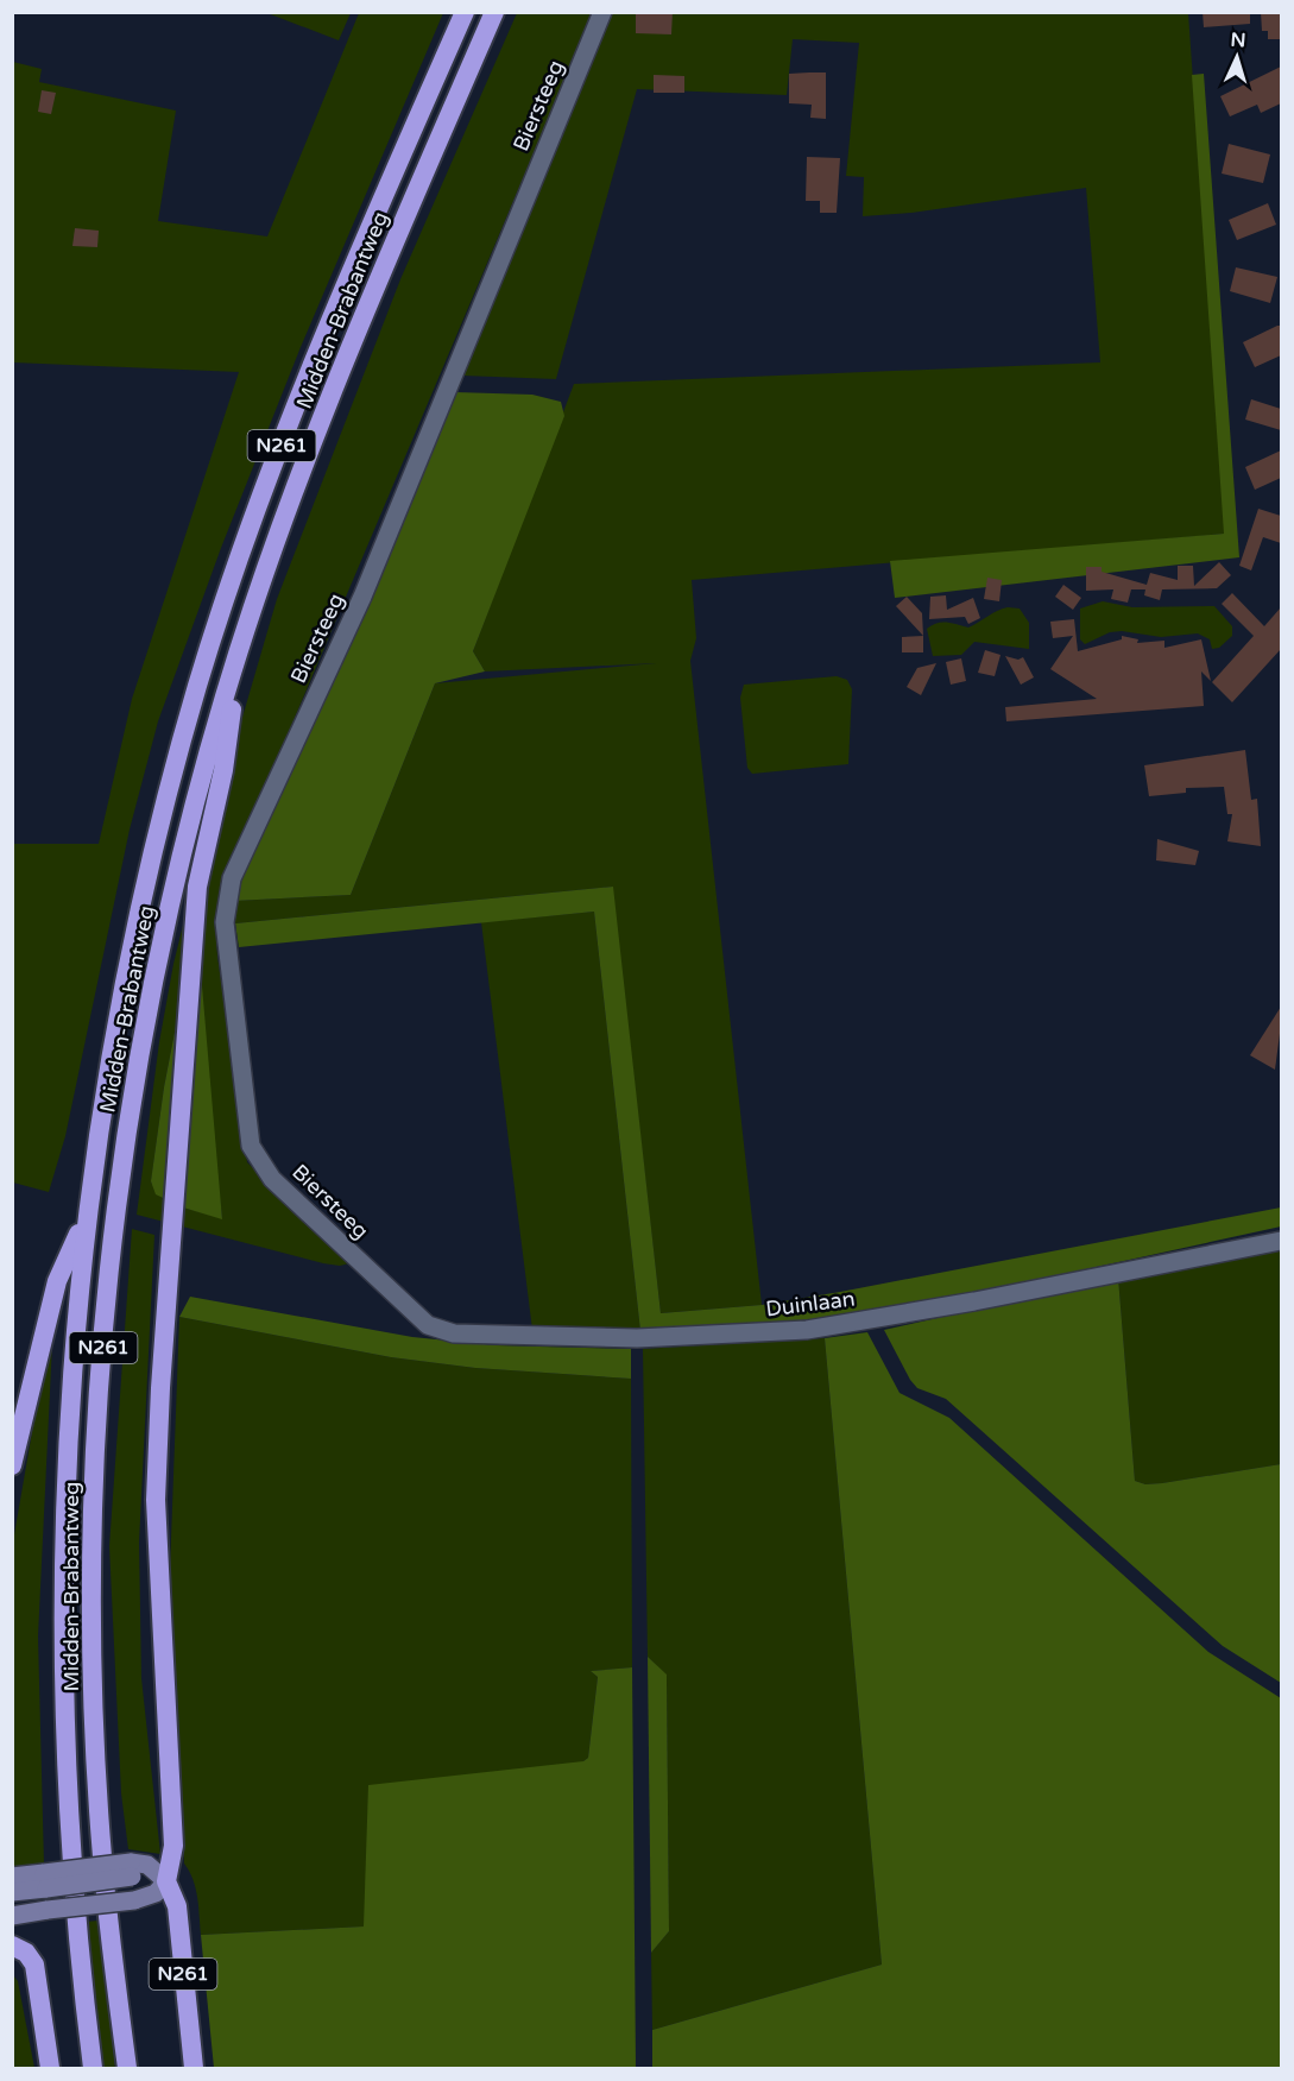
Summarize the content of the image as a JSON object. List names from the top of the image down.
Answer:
{
  "streets": {
    "highway": ["Midden-Brabantweg", "N261"],
    "street": ["Biersteeg", "Duinlaan"]
  },
  "crossings": [
    ["Biersteeg", "Duinlaan"],
    ["Midden-Brabantweg", "N261"]
  ],
  "north": "top"
}
